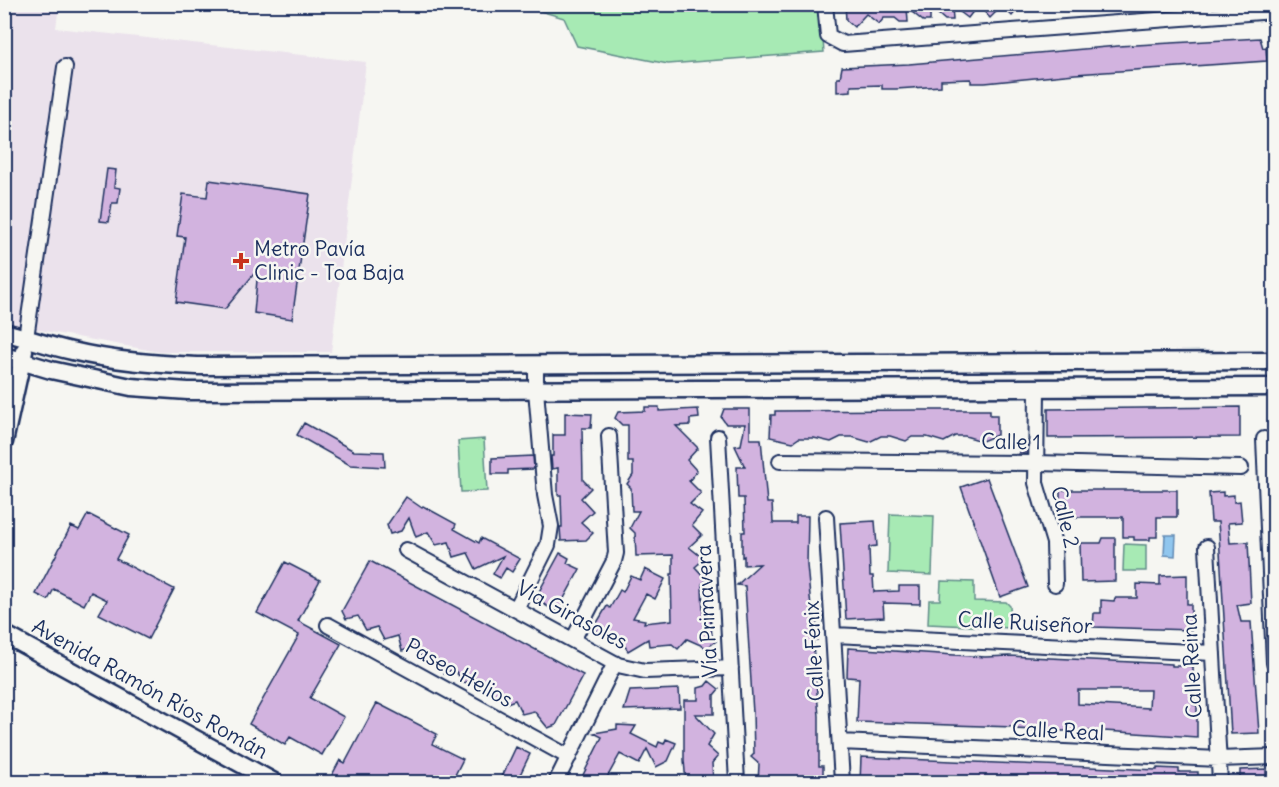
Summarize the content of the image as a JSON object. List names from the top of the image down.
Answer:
{
  "streets": {
    "street": [
      "Calle 1",
      "Calle 2",
      "Vía Primavera",
      "Vía Girasoles",
      "Calle Ruiseñor",
      "Calle Fénix",
      "Calle Reina",
      "Paseo Helios",
      "Avenida Ramón Ríos Román",
      "Calle Real"
    ]
  },
  "crossings": [
    ["Calle 1", "Calle 2"],
    ["Vía Primavera", "Vía Girasoles"],
    ["Calle Ruiseñor", "Calle Fénix"],
    ["Calle Ruiseñor", "Calle Reina"],
    ["Calle Fénix", "Calle Real"],
    ["Calle Reina", "Calle Real"]
  ],
  "places": {
    "health": ["Metro Pavía Clinic - Toa Baja"]
  }
}
